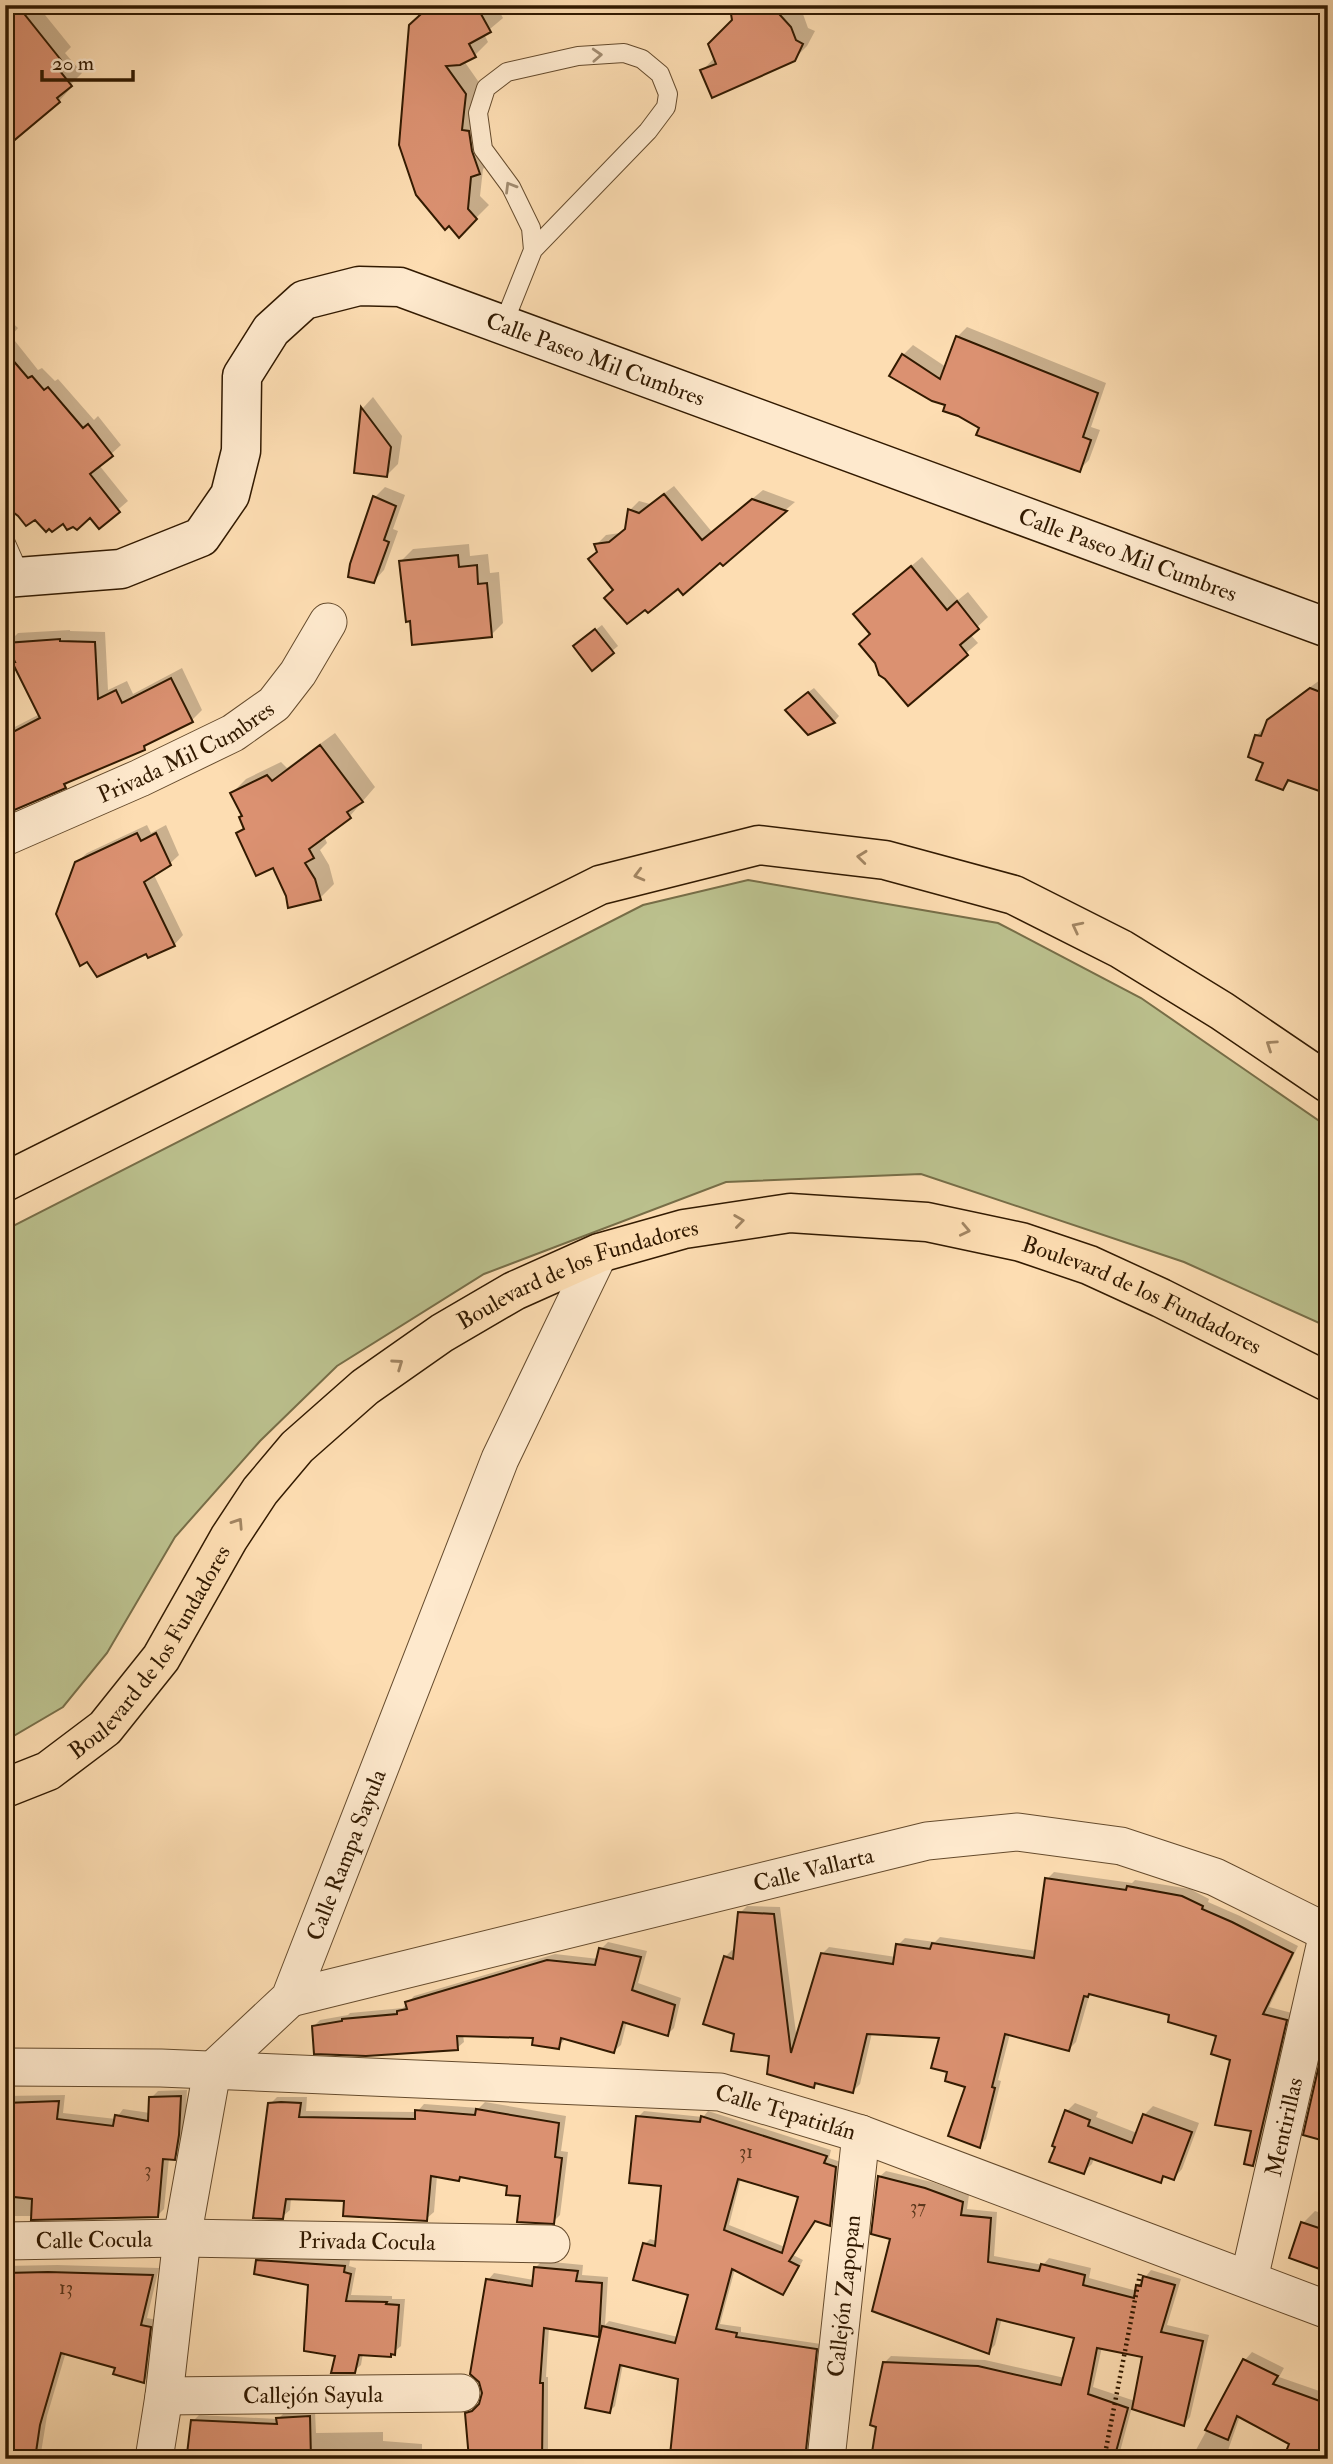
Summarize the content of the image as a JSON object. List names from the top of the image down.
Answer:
{
  "streets": {
    "main road": ["Boulevard de los Fundadores"],
    "street": [
      "Calle Paseo Mil Cumbres",
      "Privada Mil Cumbres",
      "Calle Rampa Sayula",
      "Calle Vallarta",
      "Calle Tepatitlán",
      "Mentirillas",
      "Calle Cocula",
      "Privada Cocula",
      "Callejón Zapopan",
      "Callejón Sayula"
    ]
  },
  "crossings": [
    ["Boulevard de los Fundadores", "Calle Rampa Sayula"],
    ["Calle Rampa Sayula", "Calle Vallarta"],
    ["Calle Rampa Sayula", "Calle Tepatitlán"],
    ["Calle Vallarta", "Mentirillas"],
    ["Calle Tepatitlán", "Mentirillas"],
    ["Calle Tepatitlán", "Callejón Zapopan"],
    ["Calle Cocula", "Privada Cocula"]
  ],
  "one_way": ["Boulevard de los Fundadores"],
  "house_numbers": [
    "31",
    "3",
    "37",
    "13"
  ],
  "scale_bar": "20 m"
}
